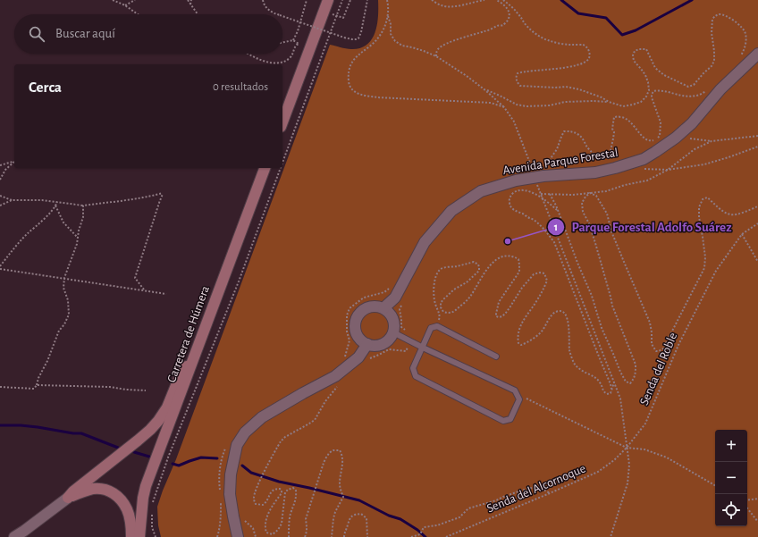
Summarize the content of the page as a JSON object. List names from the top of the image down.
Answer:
{
  "streets": {
    "main road": ["Carretera de Húmera"],
    "street": ["Avenida Parque Forestal"],
    "path": ["Senda del Roble", "Senda del Alcornoque"]
  },
  "crossings": [
    ["Senda del Roble", "Senda del Alcornoque"]
  ],
  "places": ["Parque Forestal Adolfo Suárez"],
  "page": {
    "search": "Buscar aquí",
    "heading": ["Cerca", "0 resultados"],
    "map_buttons": ["+", "−"]
  }
}
